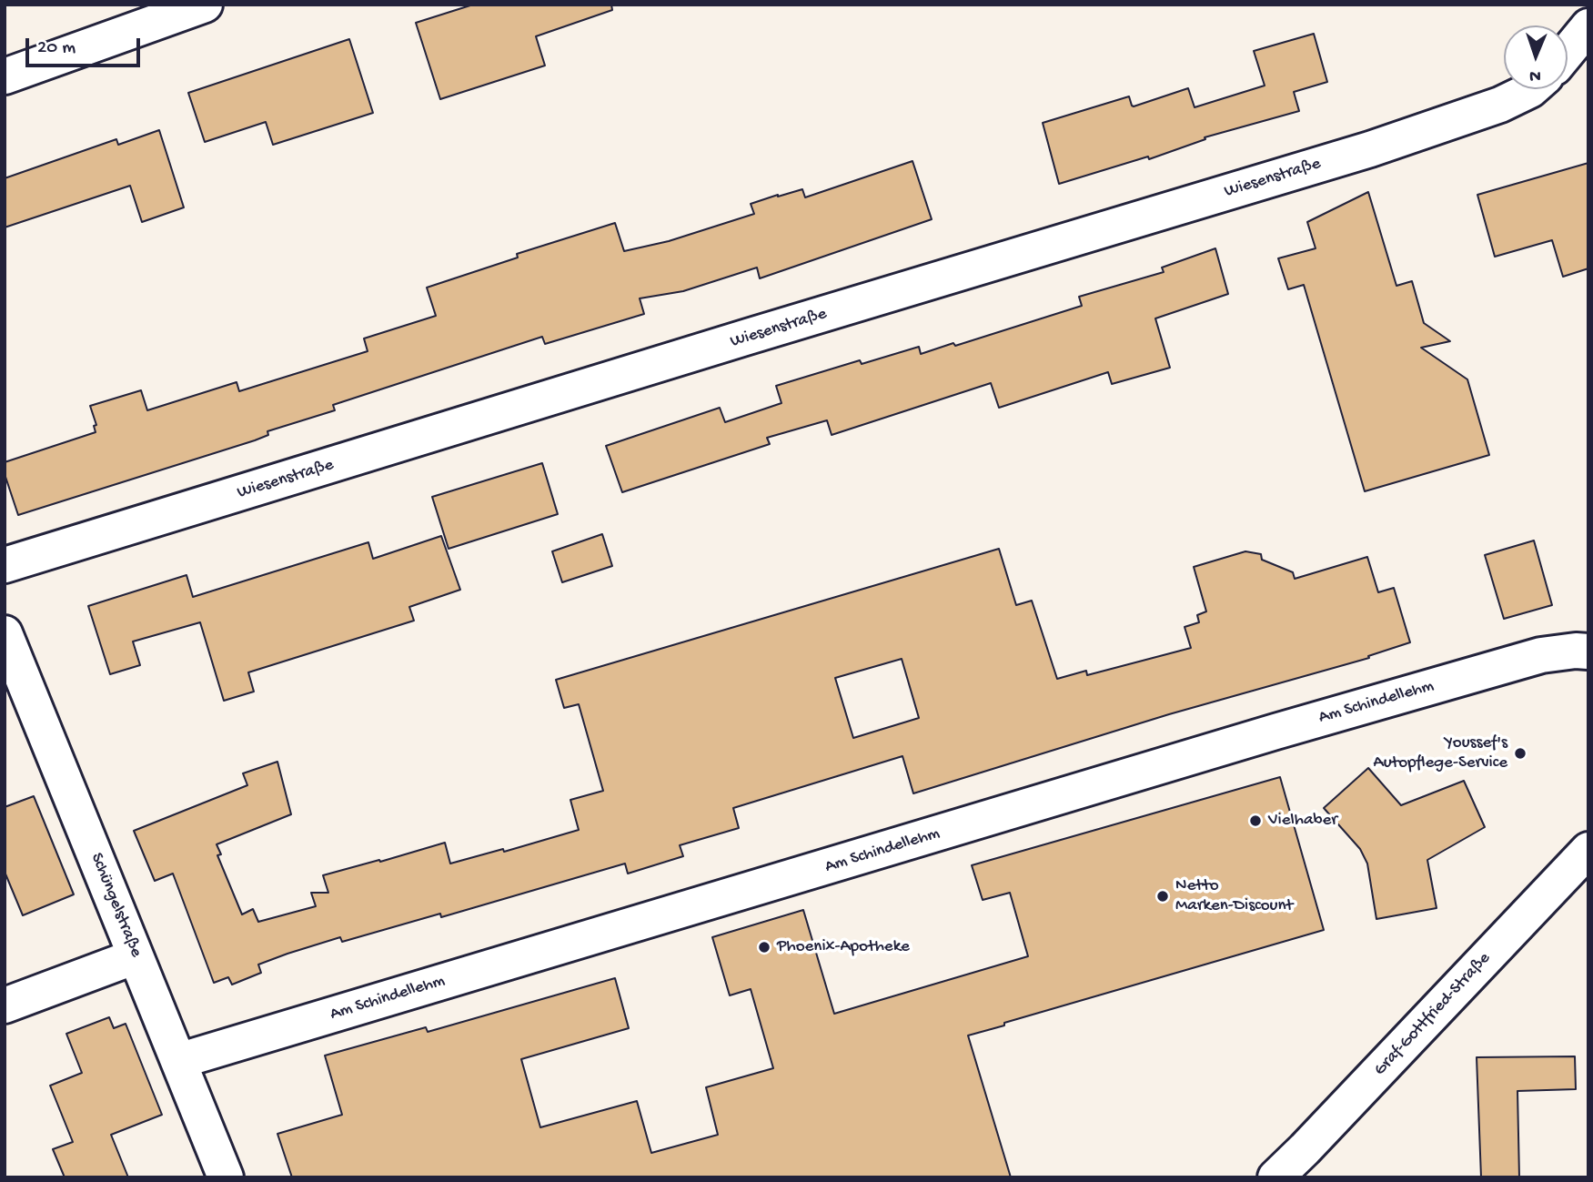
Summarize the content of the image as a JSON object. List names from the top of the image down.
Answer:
{
  "streets": {
    "street": [
      "Wiesenstraße",
      "Am Schindellehm",
      "Schüngelstraße",
      "Graf-Gottfried-Straße"
    ]
  },
  "crossings": [
    ["Am Schindellehm", "Schüngelstraße"]
  ],
  "places": [
    "Youssef's Autopflege-Service",
    "Vielhaber",
    "Netto Marken-Discount",
    "Phoenix-Apotheke"
  ],
  "scale_bar": "20 m",
  "north": "bottom"
}
